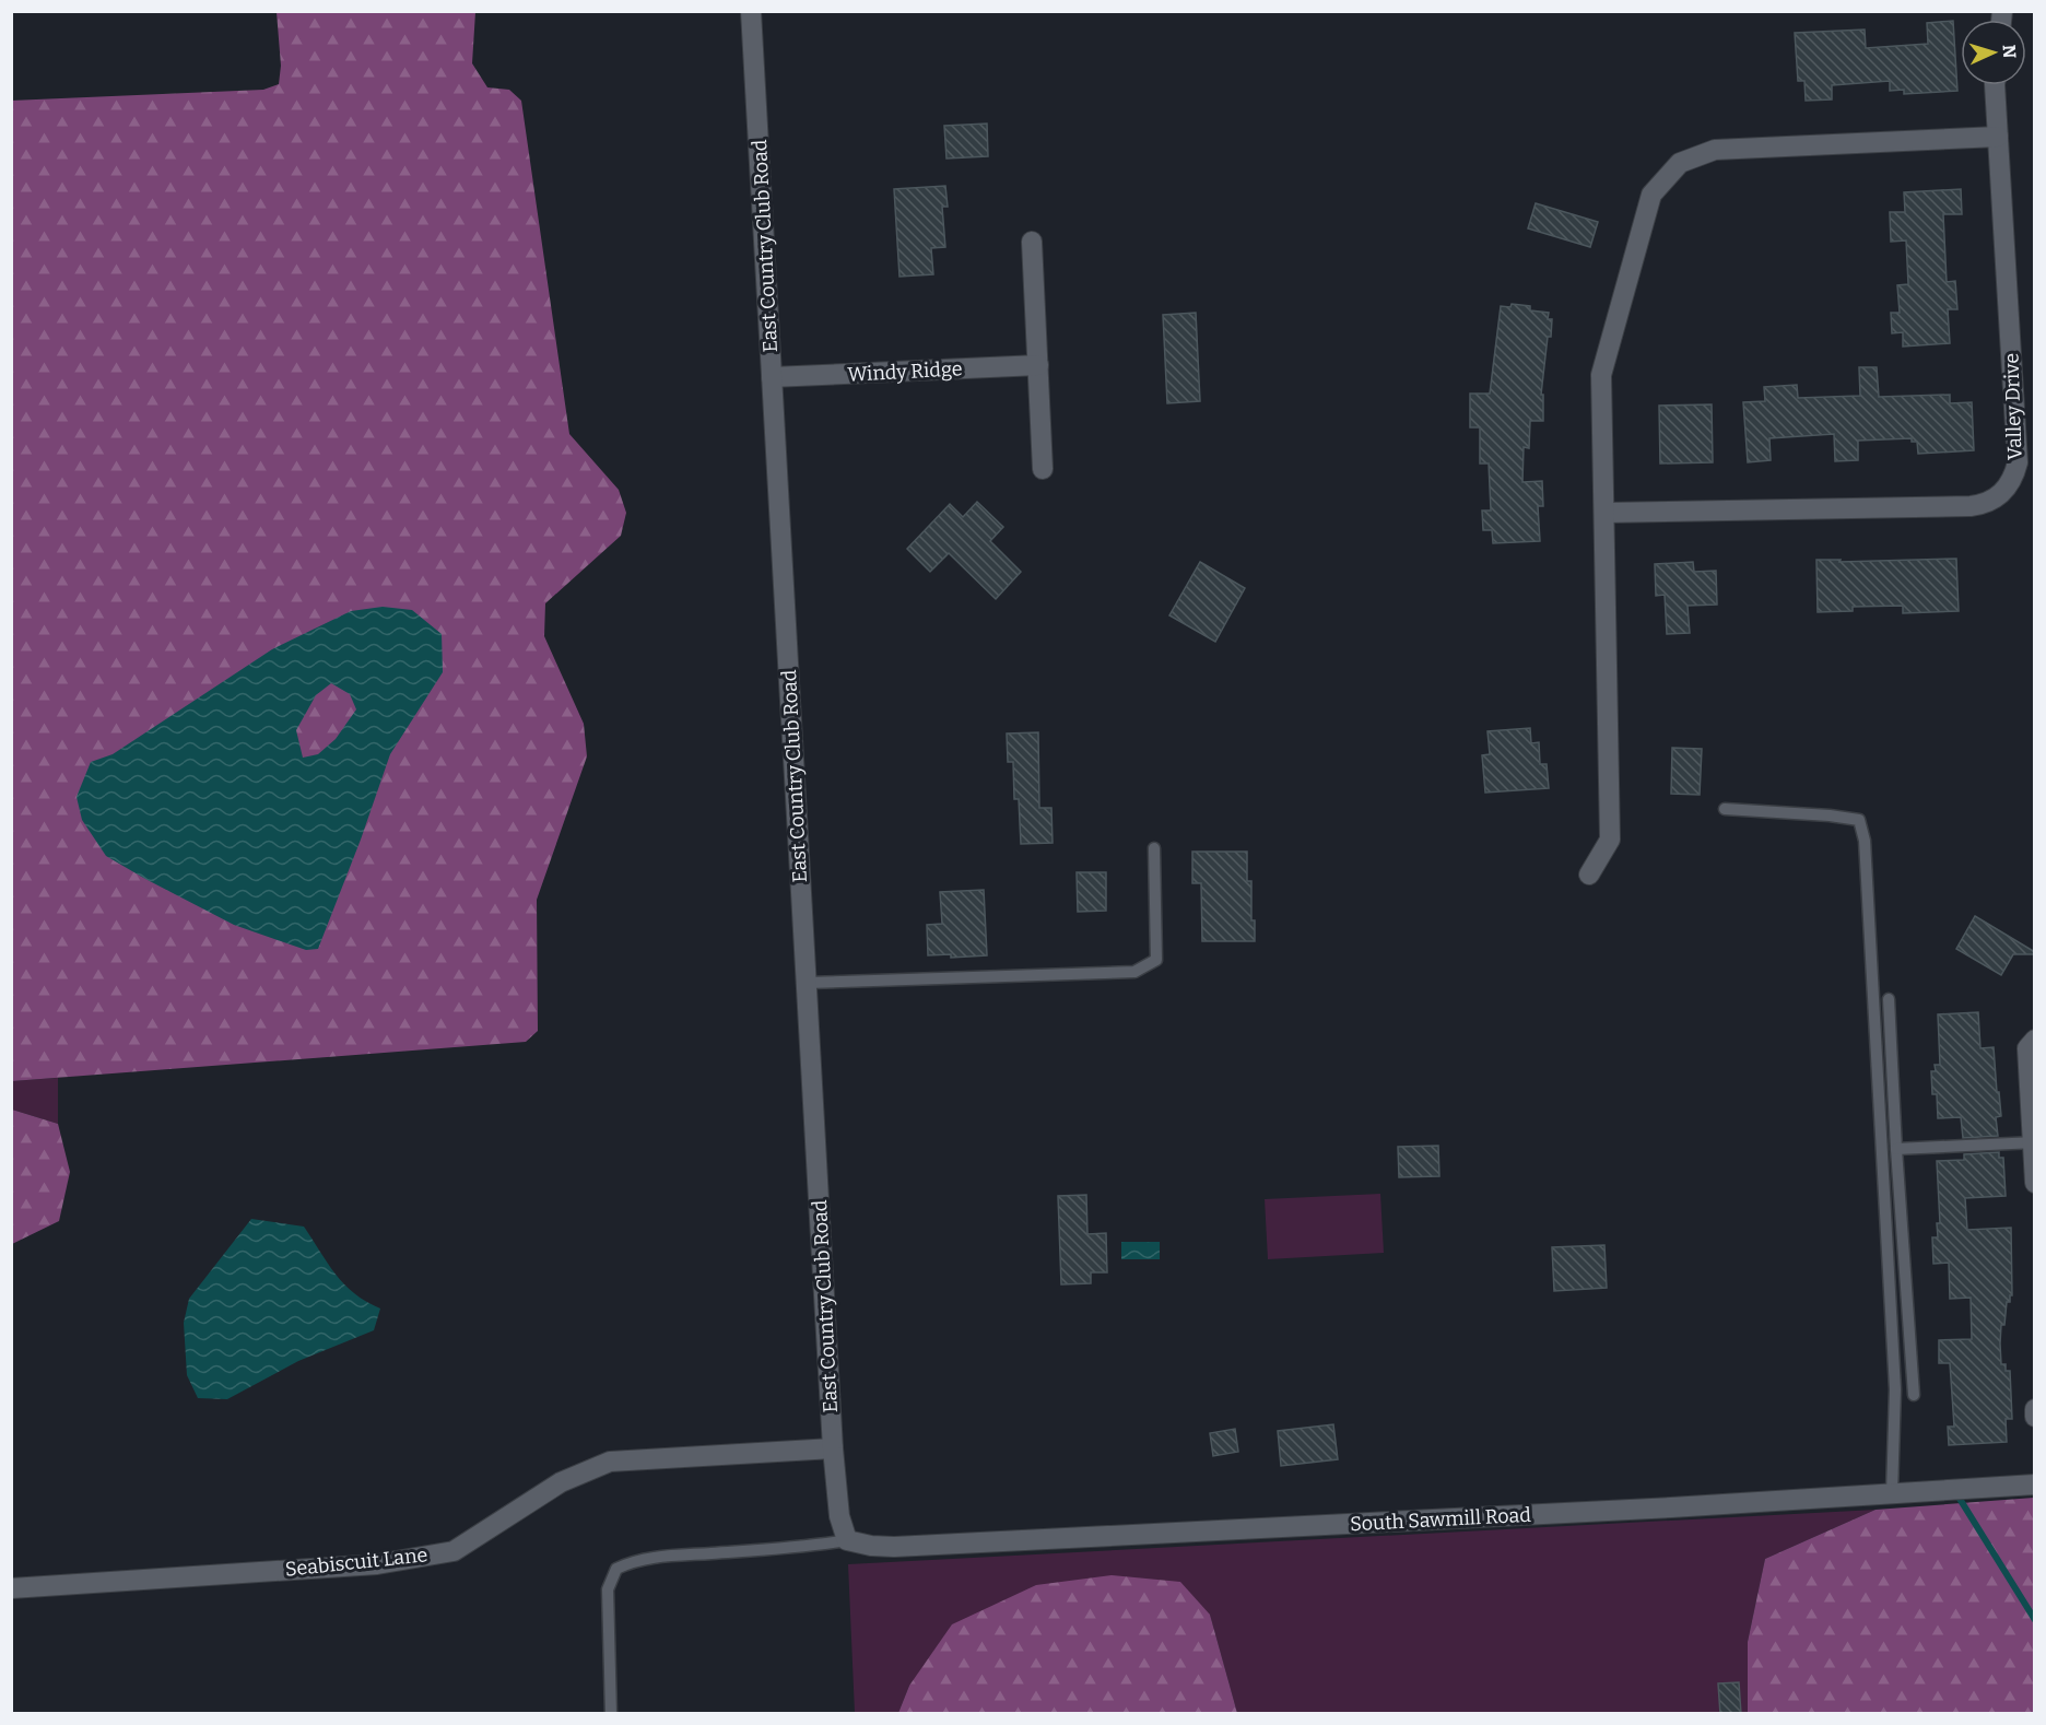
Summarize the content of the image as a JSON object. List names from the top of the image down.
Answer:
{
  "streets": {
    "street": [
      "East Country Club Road",
      "Windy Ridge",
      "Valley Drive",
      "South Sawmill Road",
      "Seabiscuit Lane"
    ]
  },
  "crossings": [
    ["East Country Club Road", "Windy Ridge"],
    ["East Country Club Road", "South Sawmill Road"],
    ["East Country Club Road", "Seabiscuit Lane"]
  ],
  "north": "right"
}
